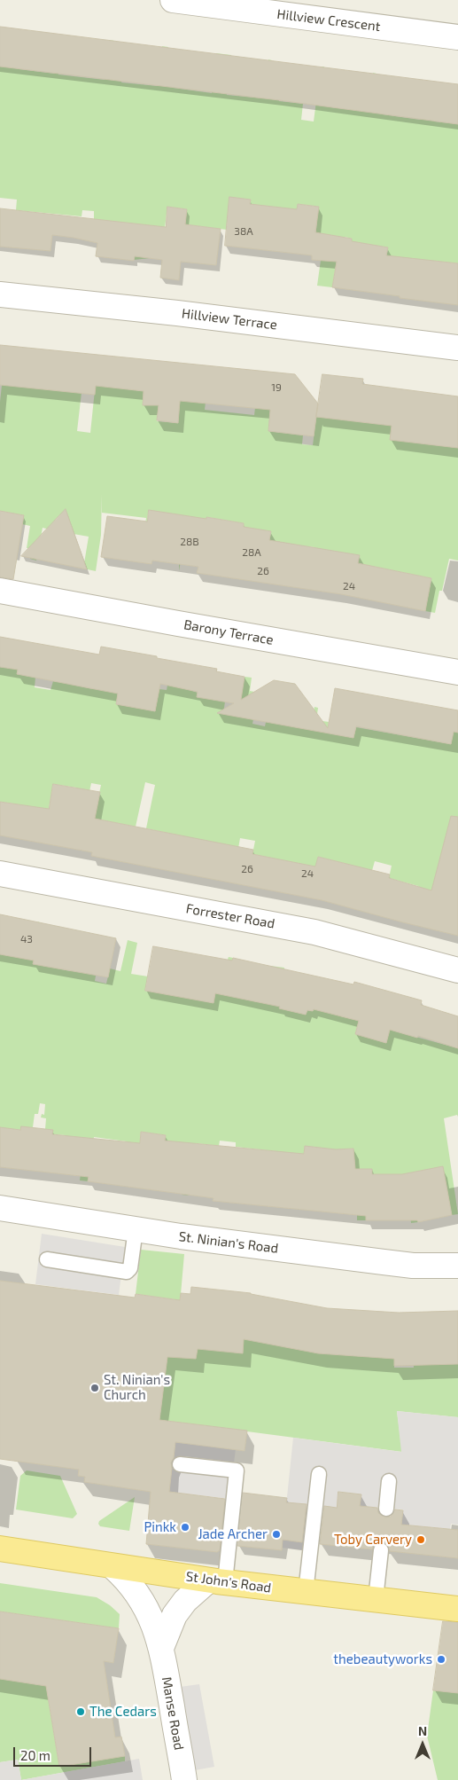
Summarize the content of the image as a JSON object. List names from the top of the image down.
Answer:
{
  "streets": {
    "main road": ["St John's Road"],
    "street": [
      "Hillview Crescent",
      "Hillview Terrace",
      "Barony Terrace",
      "Forrester Road",
      "St. Ninian's Road",
      "Manse Road"
    ]
  },
  "crossings": [
    ["St John's Road", "Manse Road"]
  ],
  "places": [
    "St. Ninian's Church",
    "Pinkk",
    "Jade Archer",
    "Toby Carvery",
    "thebeautyworks",
    "The Cedars"
  ],
  "house_numbers": [
    "38A",
    "19",
    "28B",
    "28A",
    "26",
    "24",
    "26",
    "24",
    "43"
  ],
  "scale_bar": "20 m",
  "north": "top"
}
